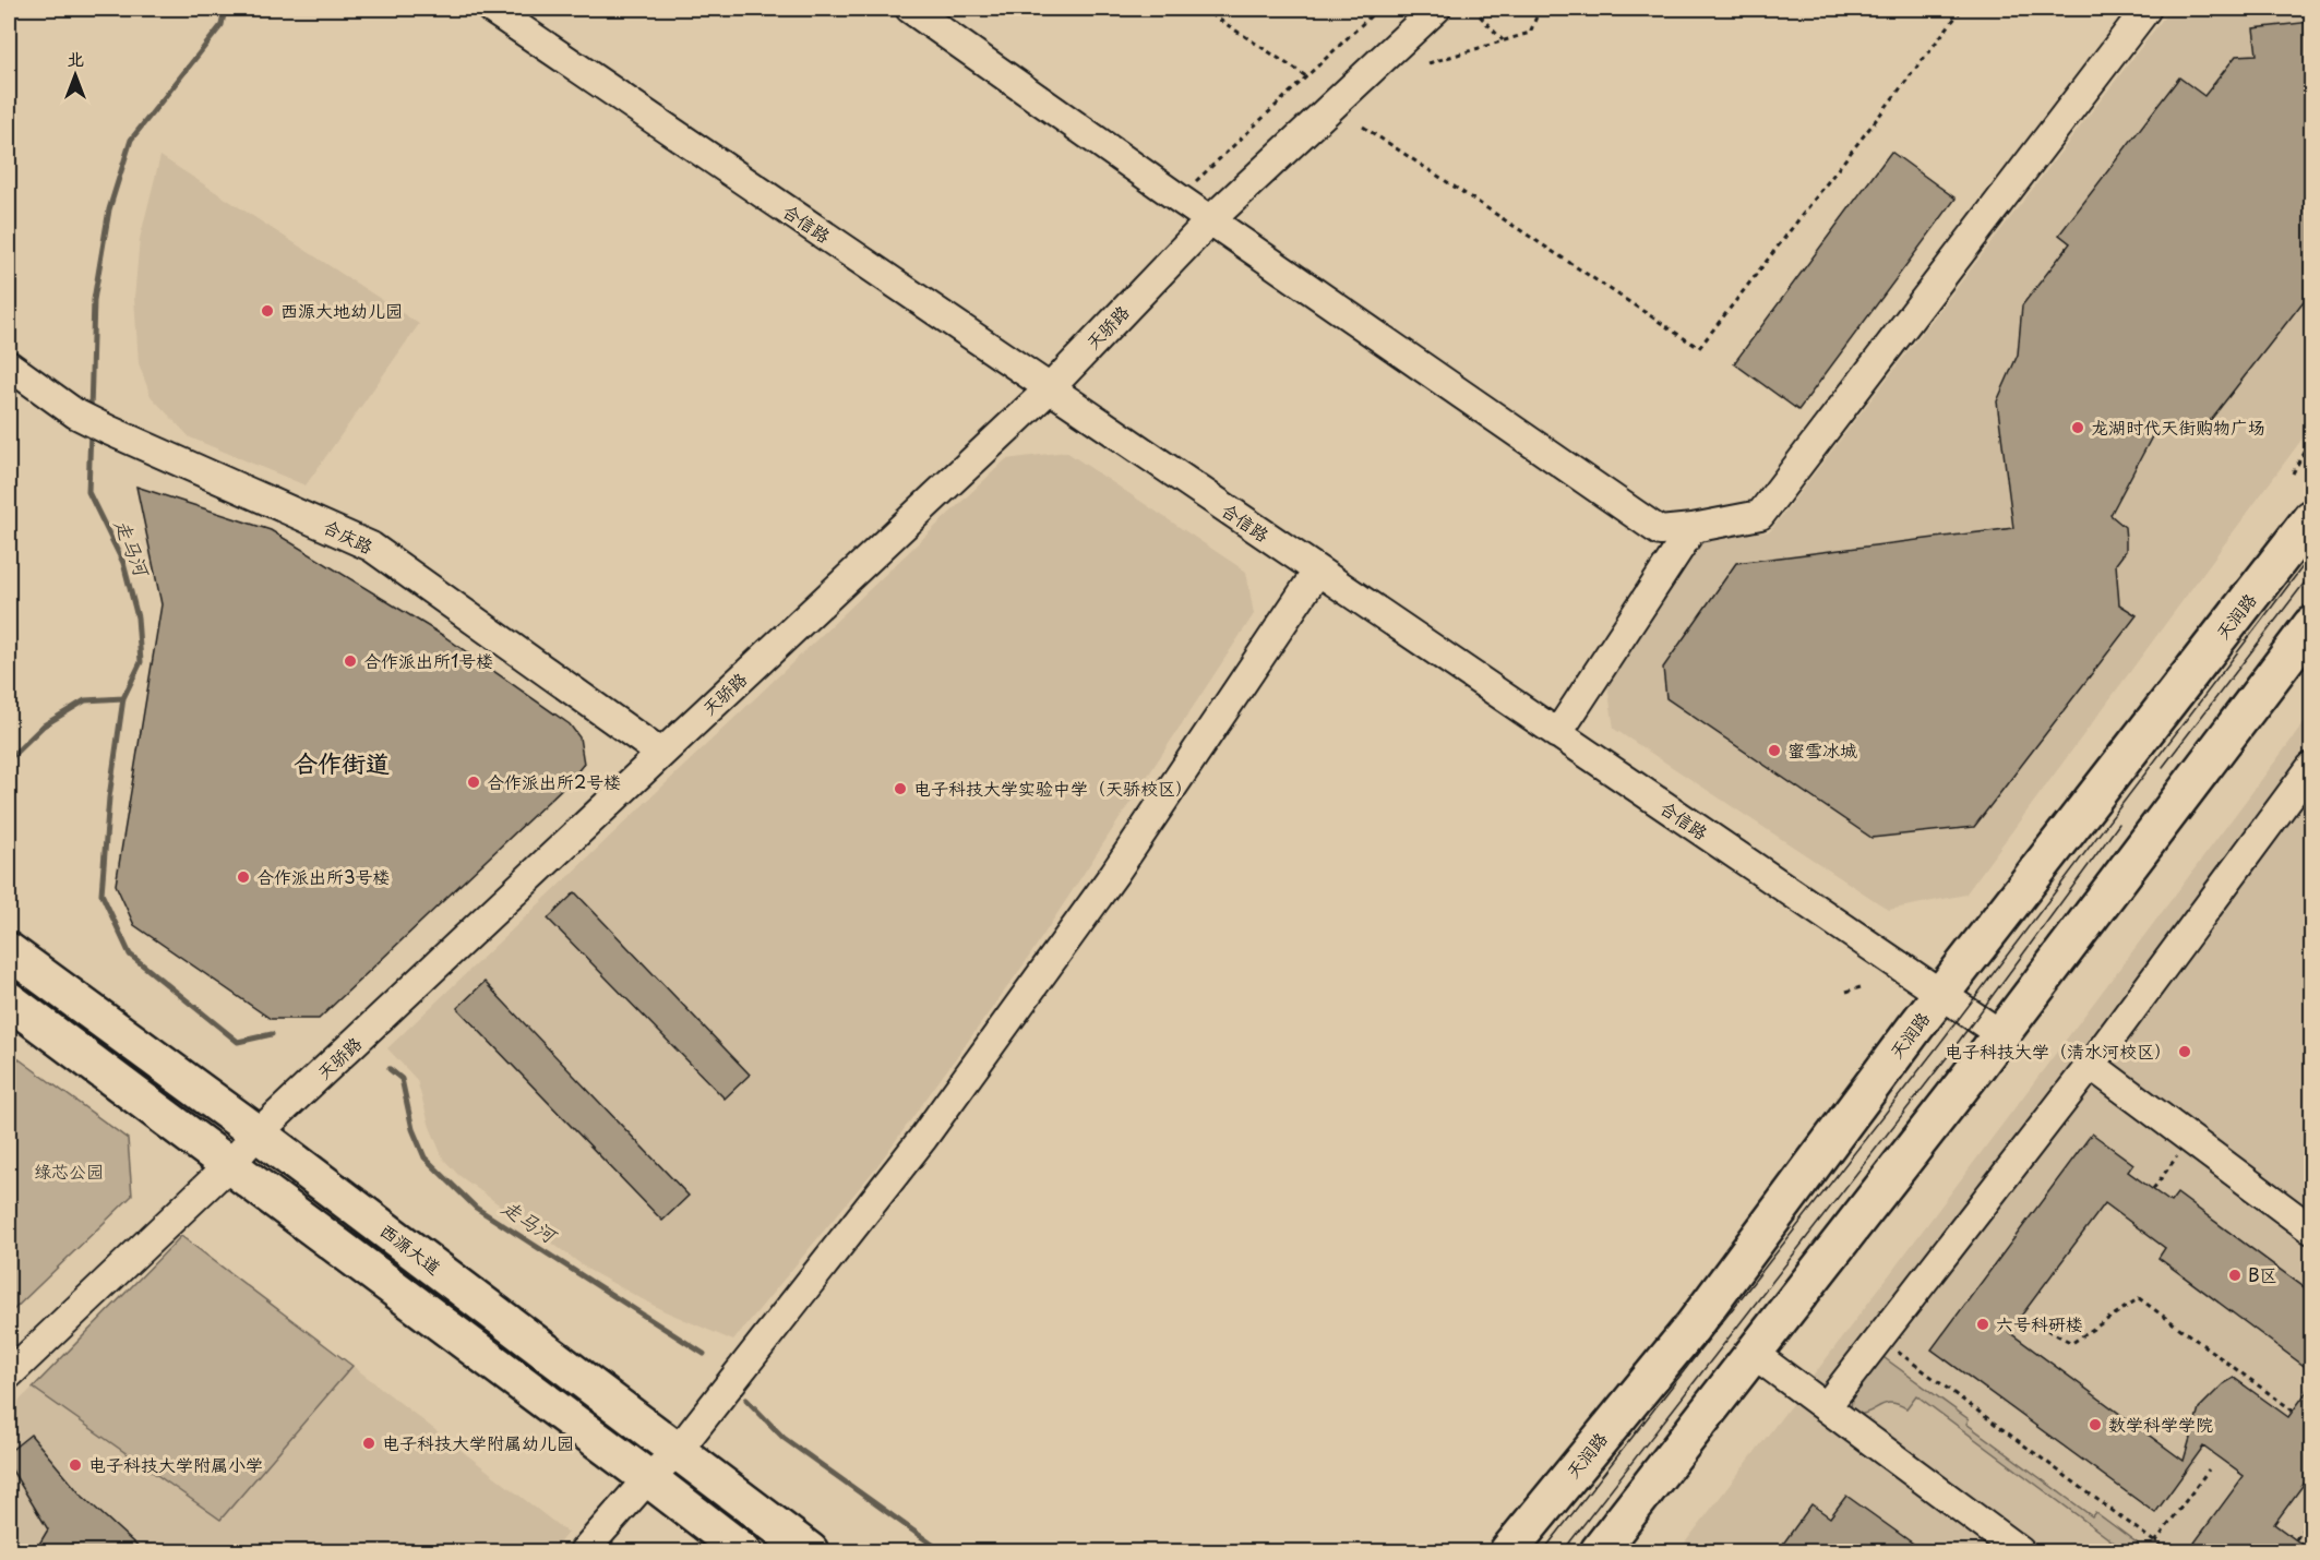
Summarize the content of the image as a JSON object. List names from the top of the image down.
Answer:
{
  "streets": {
    "main road": ["天润路", "西源大道"],
    "street": ["合信路", "天骄路", "合庆路"]
  },
  "crossings": [
    ["合信路", "天骄路"],
    ["合信路", "天润路"],
    ["天骄路", "合庆路"],
    ["天骄路", "西源大道"]
  ],
  "districts": ["合作街道"],
  "water": ["走马河"],
  "parks": ["绿芯公园"],
  "places": [
    "西源大地幼儿园",
    "龙湖时代天街购物广场",
    "合作派出所1号楼",
    "蜜雪冰城",
    "合作派出所2号楼",
    "电子科技大学实验中学（天骄校区）",
    "合作派出所3号楼",
    "电子科技大学（清水河校区）",
    "B区",
    "六号科研楼",
    "数学科学学院",
    "电子科技大学附属幼儿园",
    "电子科技大学附属小学"
  ],
  "north": "top"
}
